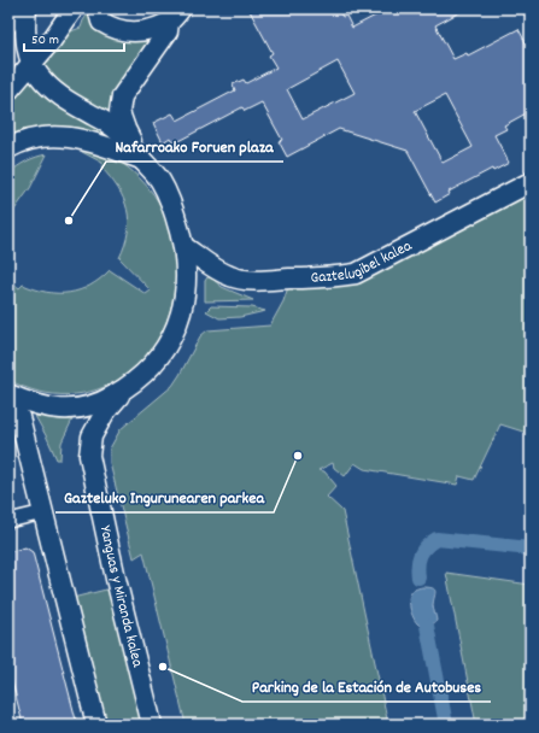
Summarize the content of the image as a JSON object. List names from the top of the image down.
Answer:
{
  "streets": {
    "street": ["Gaztelugibel kalea", "Yanguas y Miranda kalea"]
  },
  "places": ["Nafarroako Foruen plaza", "Gazteluko Ingurunearen parkea", "Parking de la Estación de Autobuses"],
  "scale_bar": "50 m"
}
